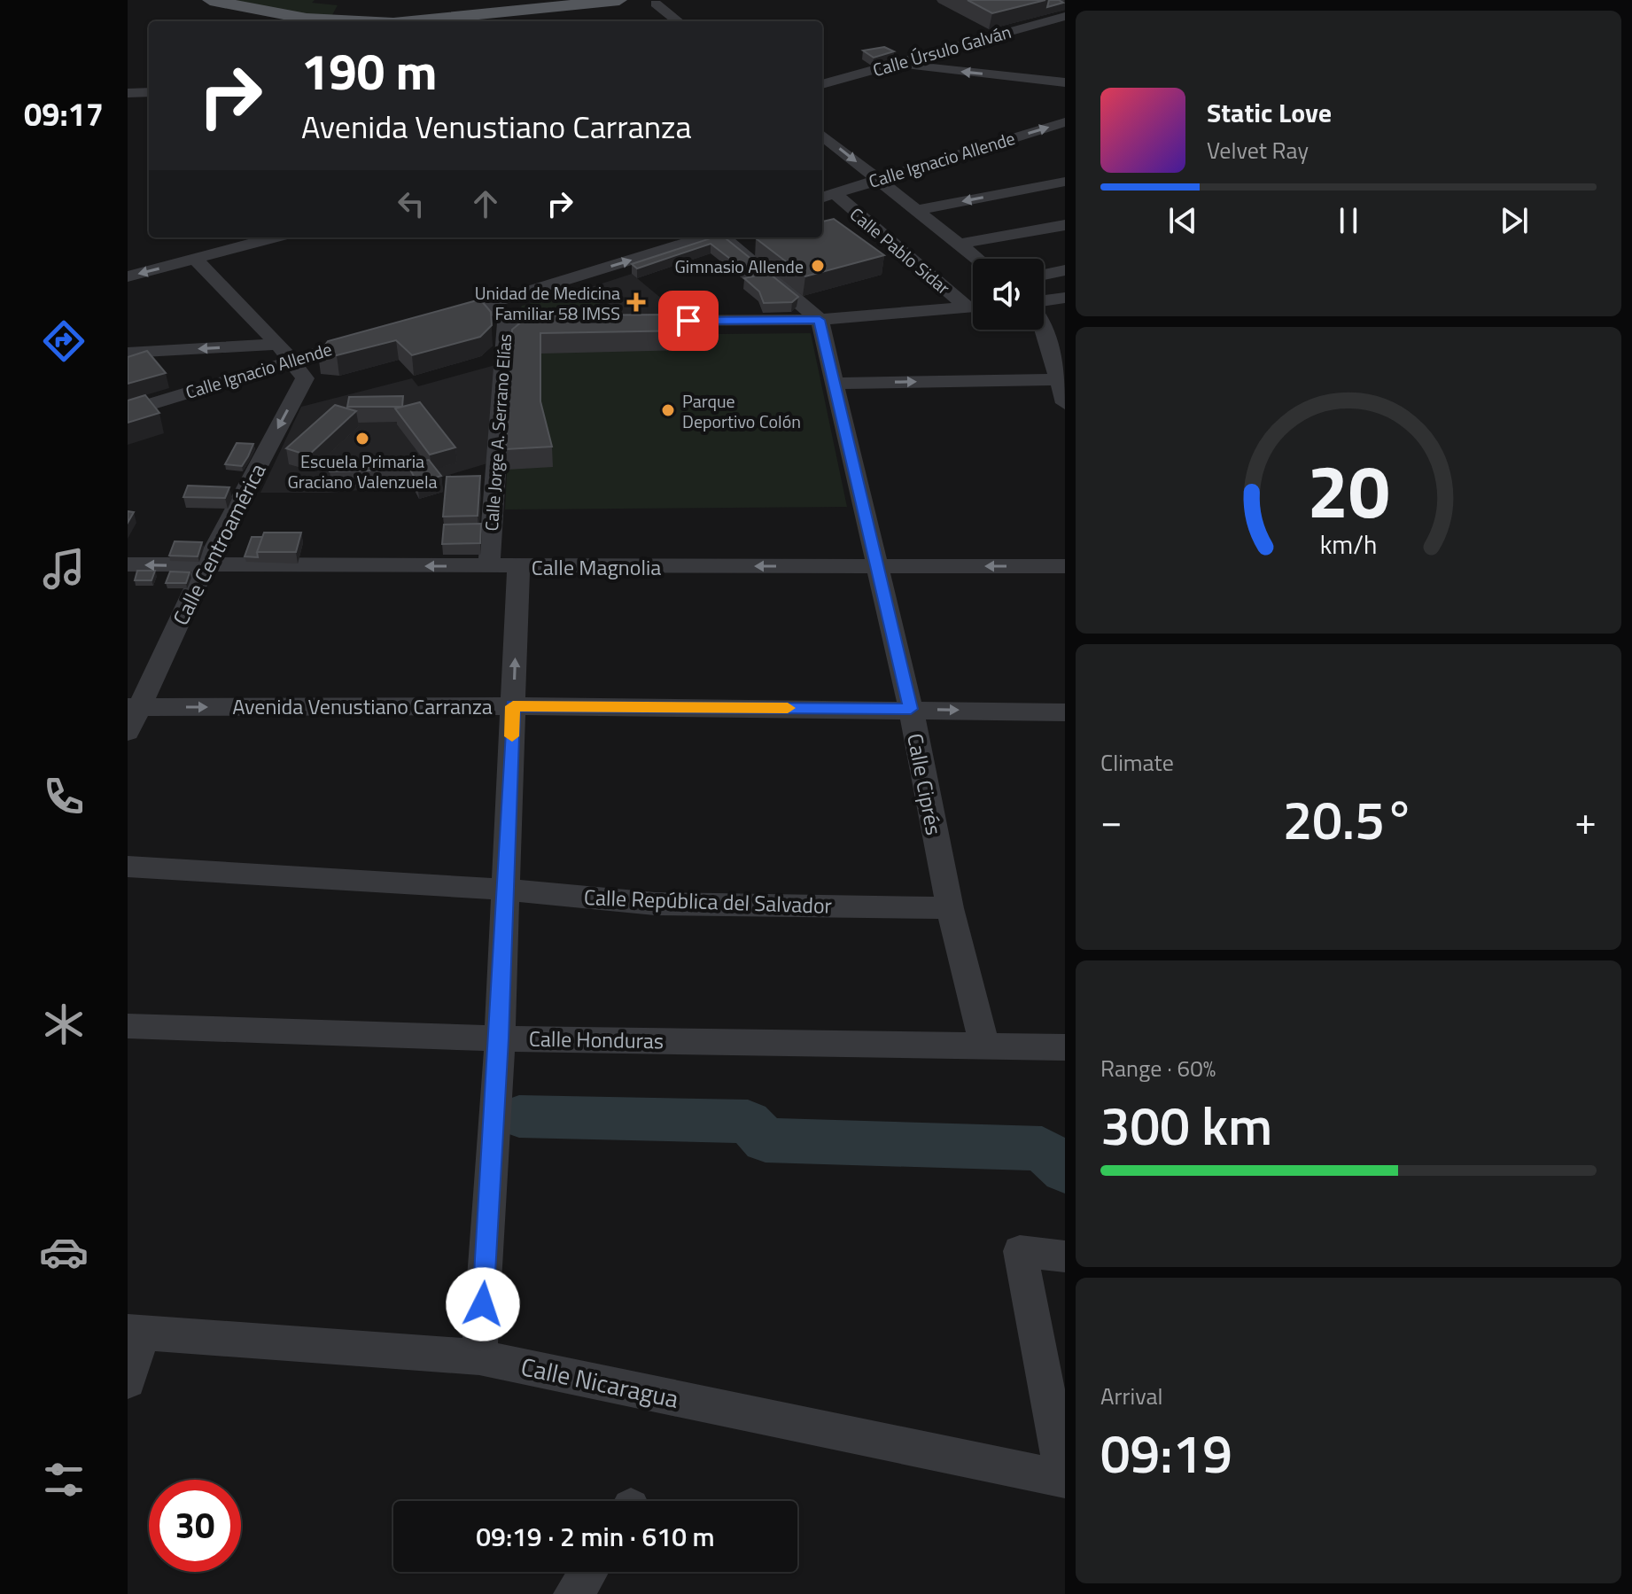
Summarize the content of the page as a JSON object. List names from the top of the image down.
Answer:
{
  "streets": {
    "street": [
      "Calle Úrsulo Galván",
      "Calle Ignacio Allende",
      "Calle Pablo Sidar",
      "Calle Jorge A. Serrano Elías",
      "Calle Centroamérica",
      "Calle Magnolia",
      "Avenida Venustiano Carranza",
      "Calle Ciprés",
      "Calle República del Salvador",
      "Calle Honduras",
      "Calle Nicaragua"
    ]
  },
  "crossings": [
    ["Calle Ignacio Allende", "Calle Pablo Sidar"],
    ["Calle Ignacio Allende", "Calle Centroamérica"],
    ["Calle Jorge A. Serrano Elías", "Calle Magnolia"],
    ["Calle Jorge A. Serrano Elías", "Avenida Venustiano Carranza"],
    ["Calle Jorge A. Serrano Elías", "Calle República del Salvador"],
    ["Calle Jorge A. Serrano Elías", "Calle Honduras"],
    ["Calle Jorge A. Serrano Elías", "Calle Nicaragua"],
    ["Calle Centroamérica", "Calle Magnolia"],
    ["Calle Centroamérica", "Avenida Venustiano Carranza"],
    ["Calle Magnolia", "Calle Ciprés"],
    ["Avenida Venustiano Carranza", "Calle Ciprés"],
    ["Calle Ciprés", "Calle República del Salvador"],
    ["Calle Ciprés", "Calle Honduras"]
  ],
  "one_way": ["Calle Centroamérica", "Avenida Venustiano Carranza"],
  "places": {
    "other": ["Gimnasio Allende", "Parque Deportivo Colón", "Escuela Primaria Graciano Valenzuela"],
    "health": ["Unidad de Medicina Familiar 58 IMSS"]
  },
  "page": {
    "tabs": "09:17",
    "turn": ["190 m", "Avenida Venustiano Carranza"],
    "song": ["Static Love", "Velvet Ray"],
    "tile": [
      "Climate",
      ["Range · 60%", "300 km"],
      ["Arrival", "09:19"]
    ],
    "heat": ["−", "20.5°", "+"],
    "limit": "30",
    "trip": "09:19 · 2 min · 610 m",
    "gauge": ["20", "km/h"]
  }
}
